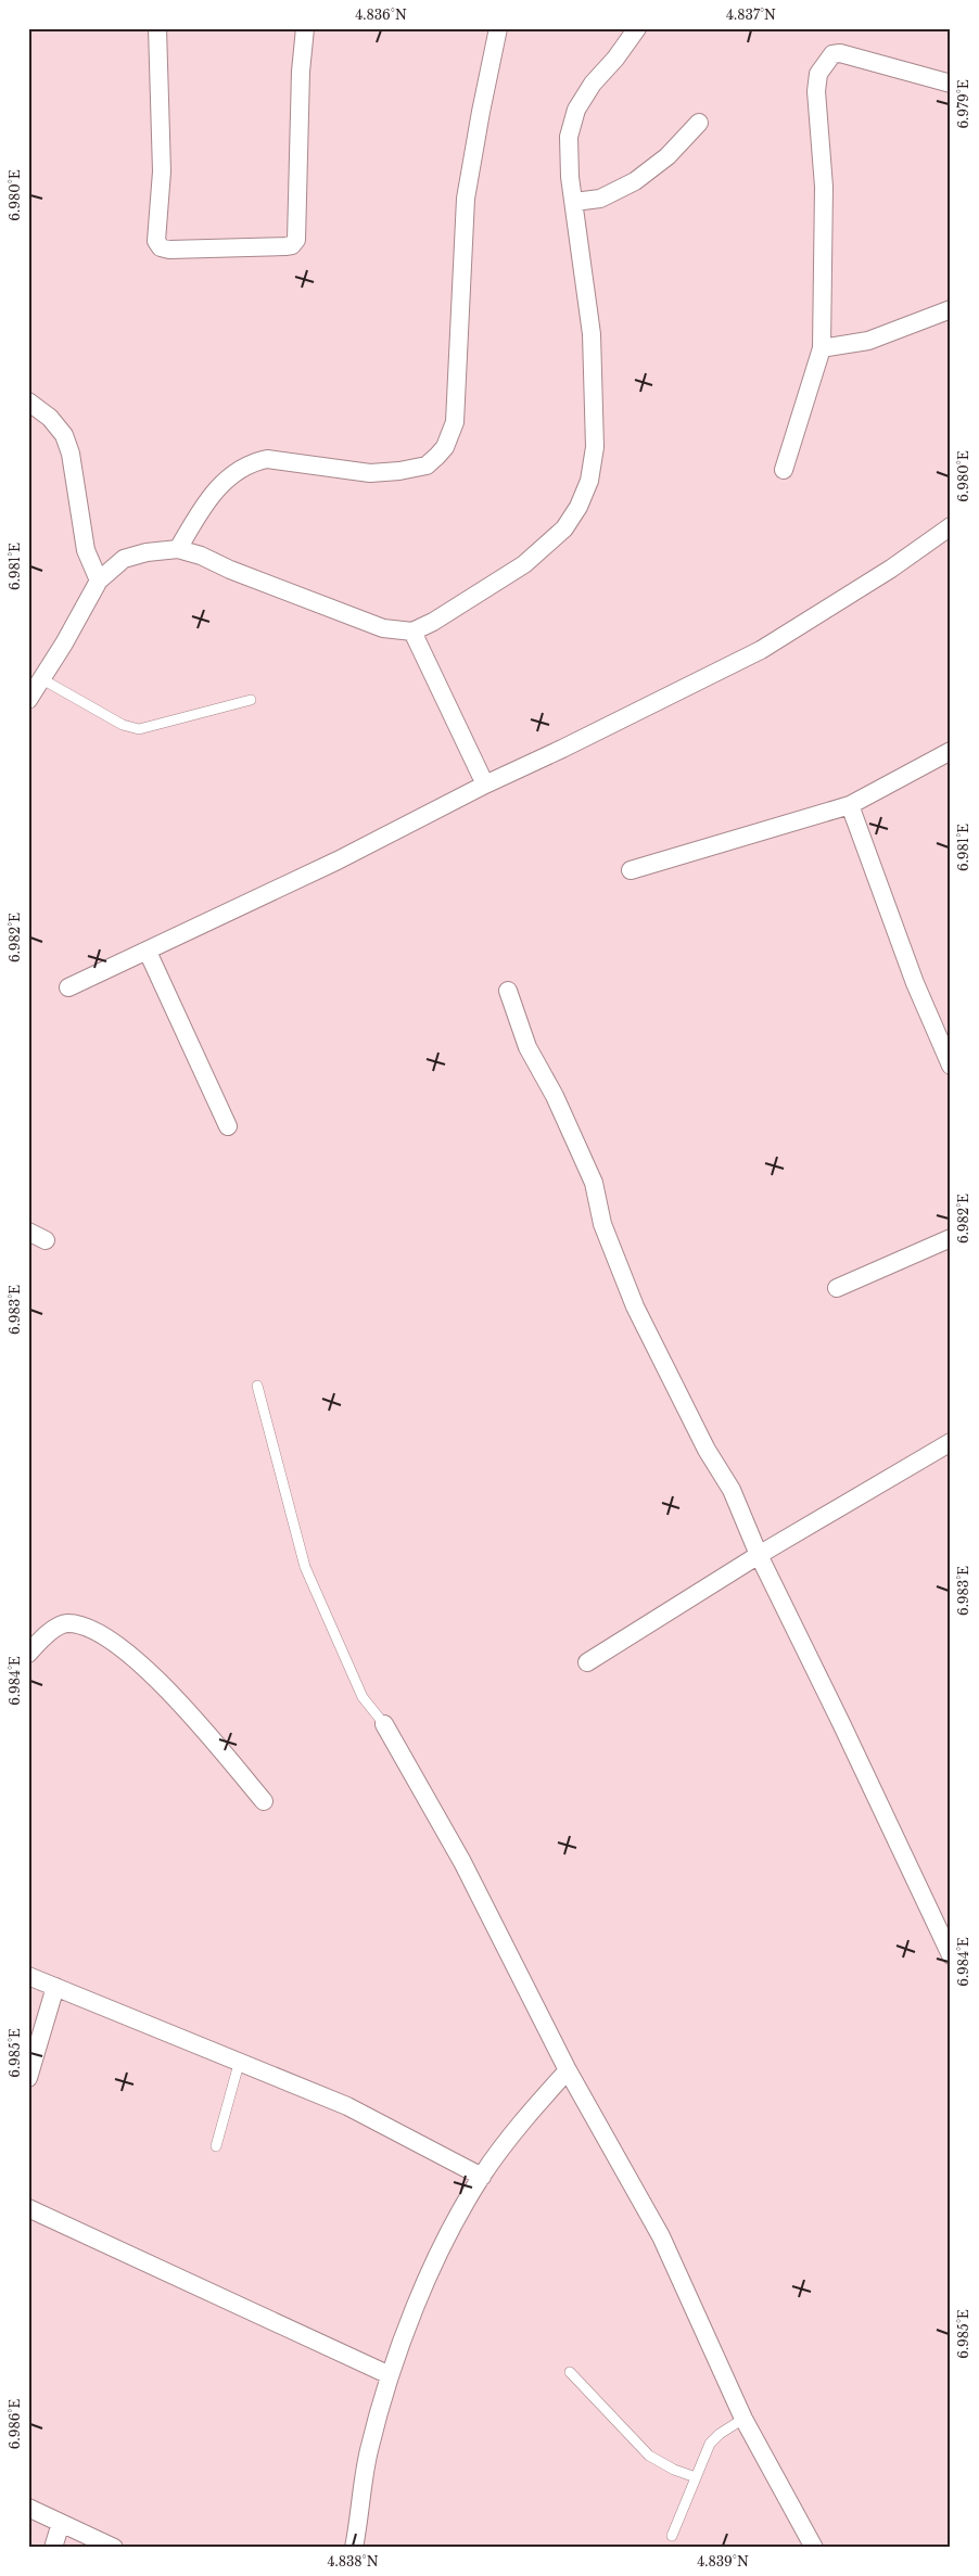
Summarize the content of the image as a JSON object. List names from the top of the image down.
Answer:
{
  "coordinates": [
    "4.836°N",
    "4.837°N",
    "6.979°E",
    "6.980°E",
    "6.981°E",
    "6.982°E",
    "6.983°E",
    "6.984°E",
    "6.985°E",
    "6.986°E",
    "4.838°N",
    "4.839°N"
  ]
}
